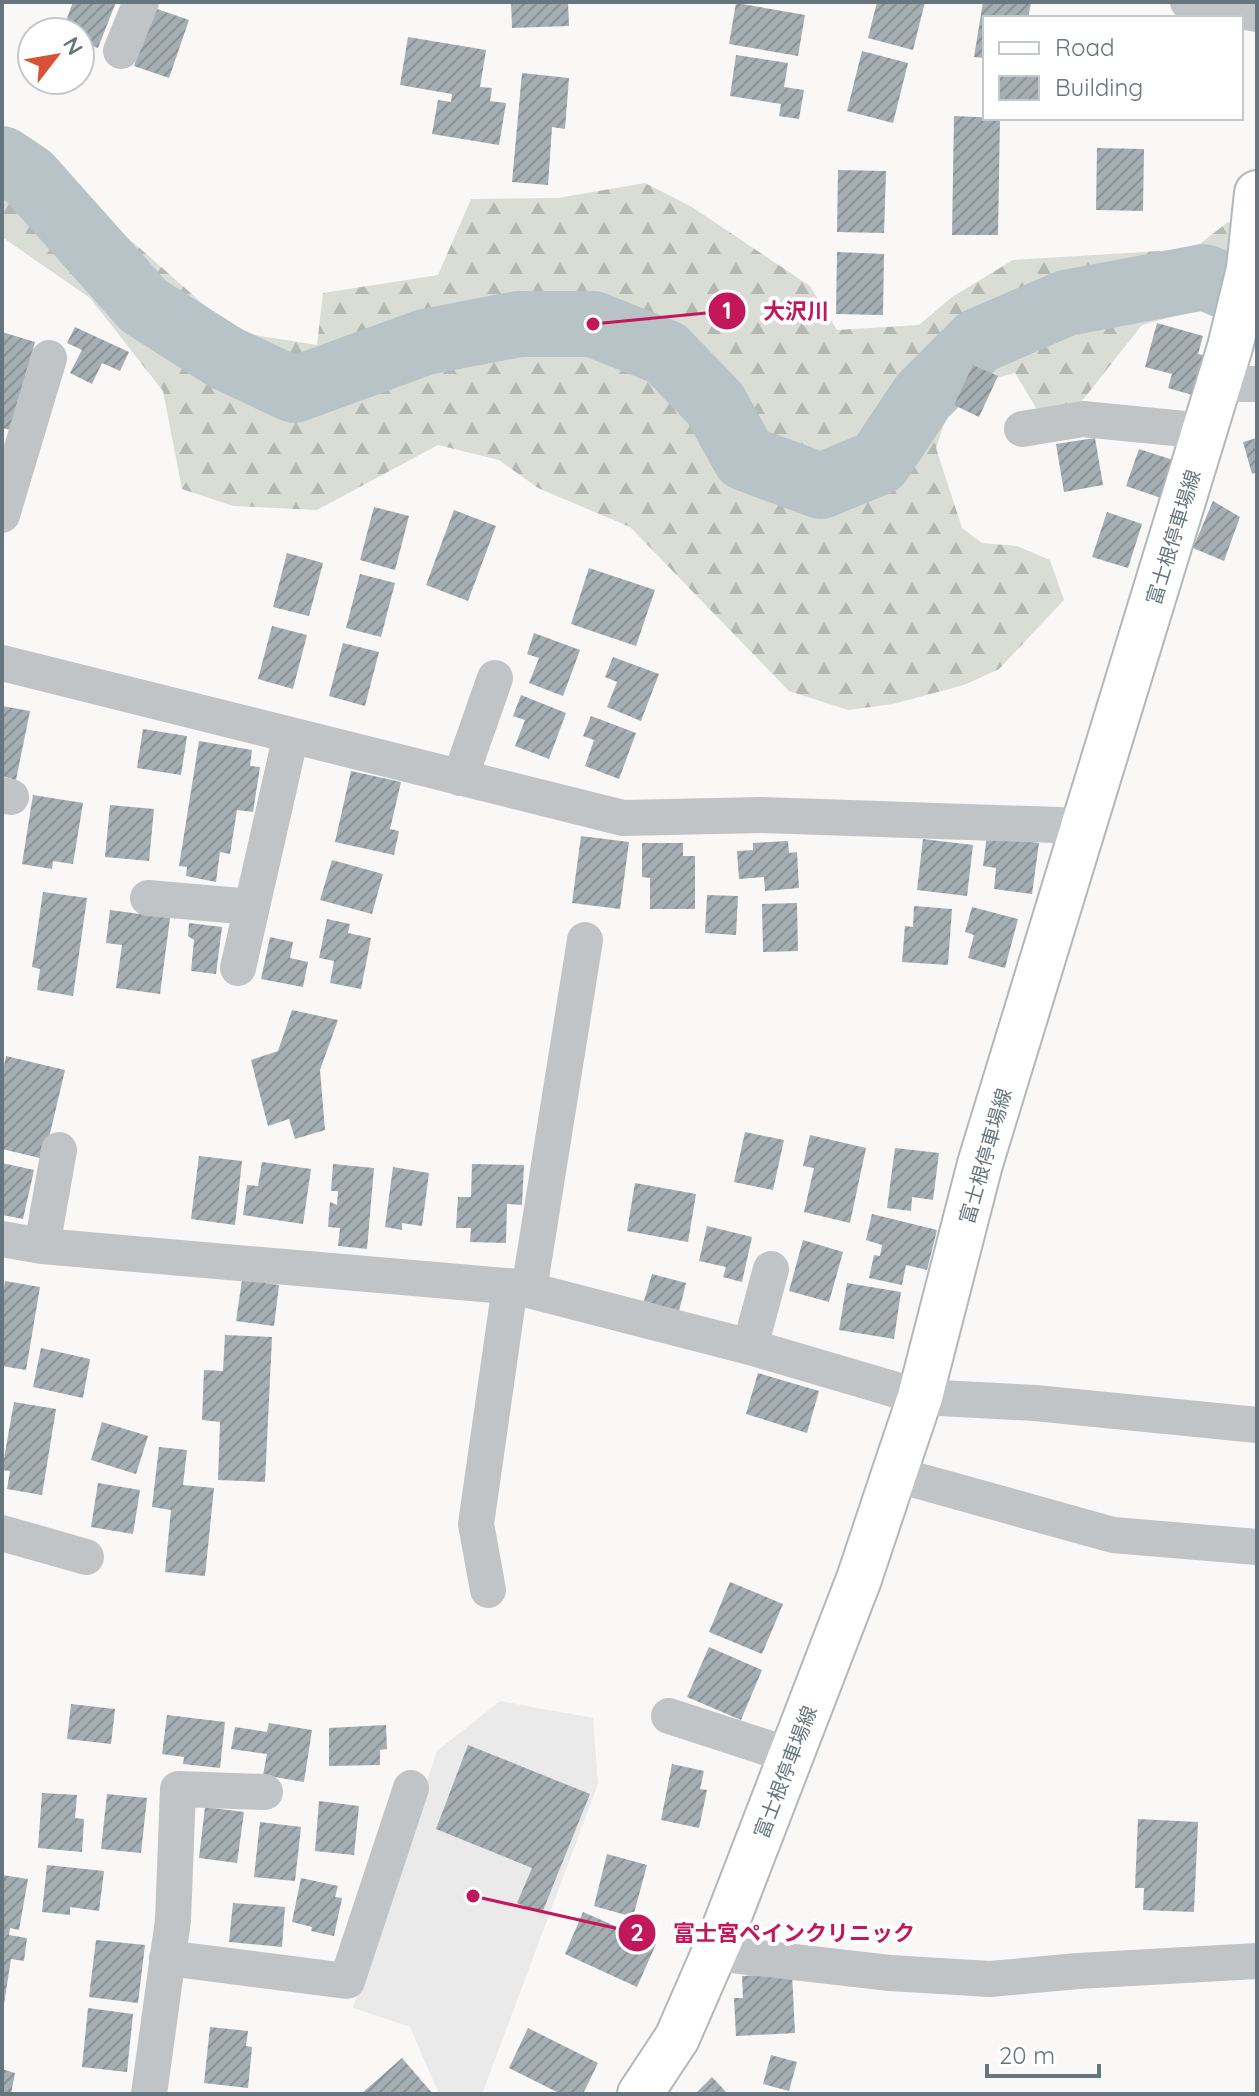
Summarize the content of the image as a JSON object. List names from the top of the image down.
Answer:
{
  "streets": {
    "main road": ["富士根停車場線"]
  },
  "places": ["大沢川", "富士宮ペインクリニック"],
  "legend": ["Road", "Building"],
  "scale_bar": "20 m",
  "north": "top right"
}
